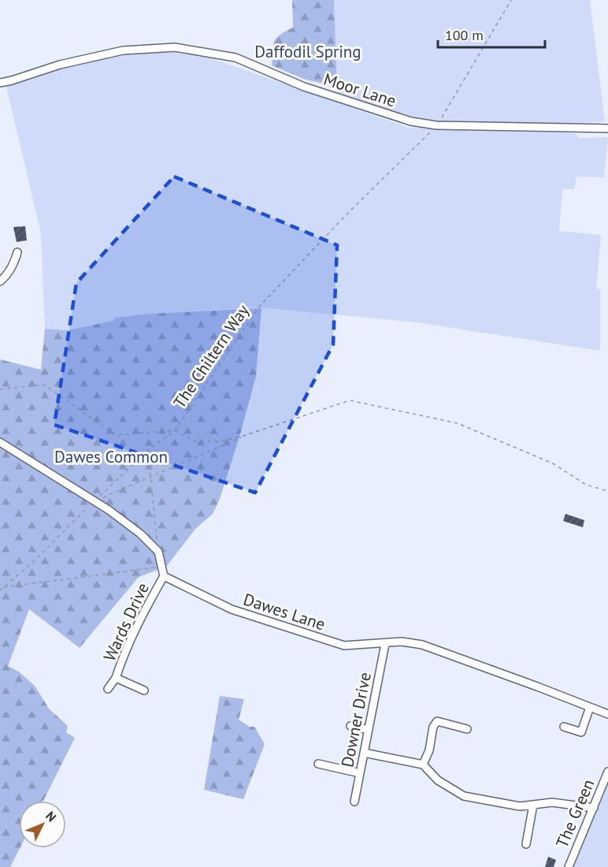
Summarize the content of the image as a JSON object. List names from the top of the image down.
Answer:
{
  "streets": {
    "street": [
      "Moor Lane",
      "Dawes Lane",
      "Wards Drive",
      "Downer Drive",
      "The Green"
    ],
    "path": ["The Chiltern Way"]
  },
  "crossings": [
    ["Dawes Lane", "Wards Drive"],
    ["Dawes Lane", "Downer Drive"]
  ],
  "parks": ["Daffodil Spring", "Dawes Common"],
  "scale_bar": "100 m",
  "north": "top right"
}
